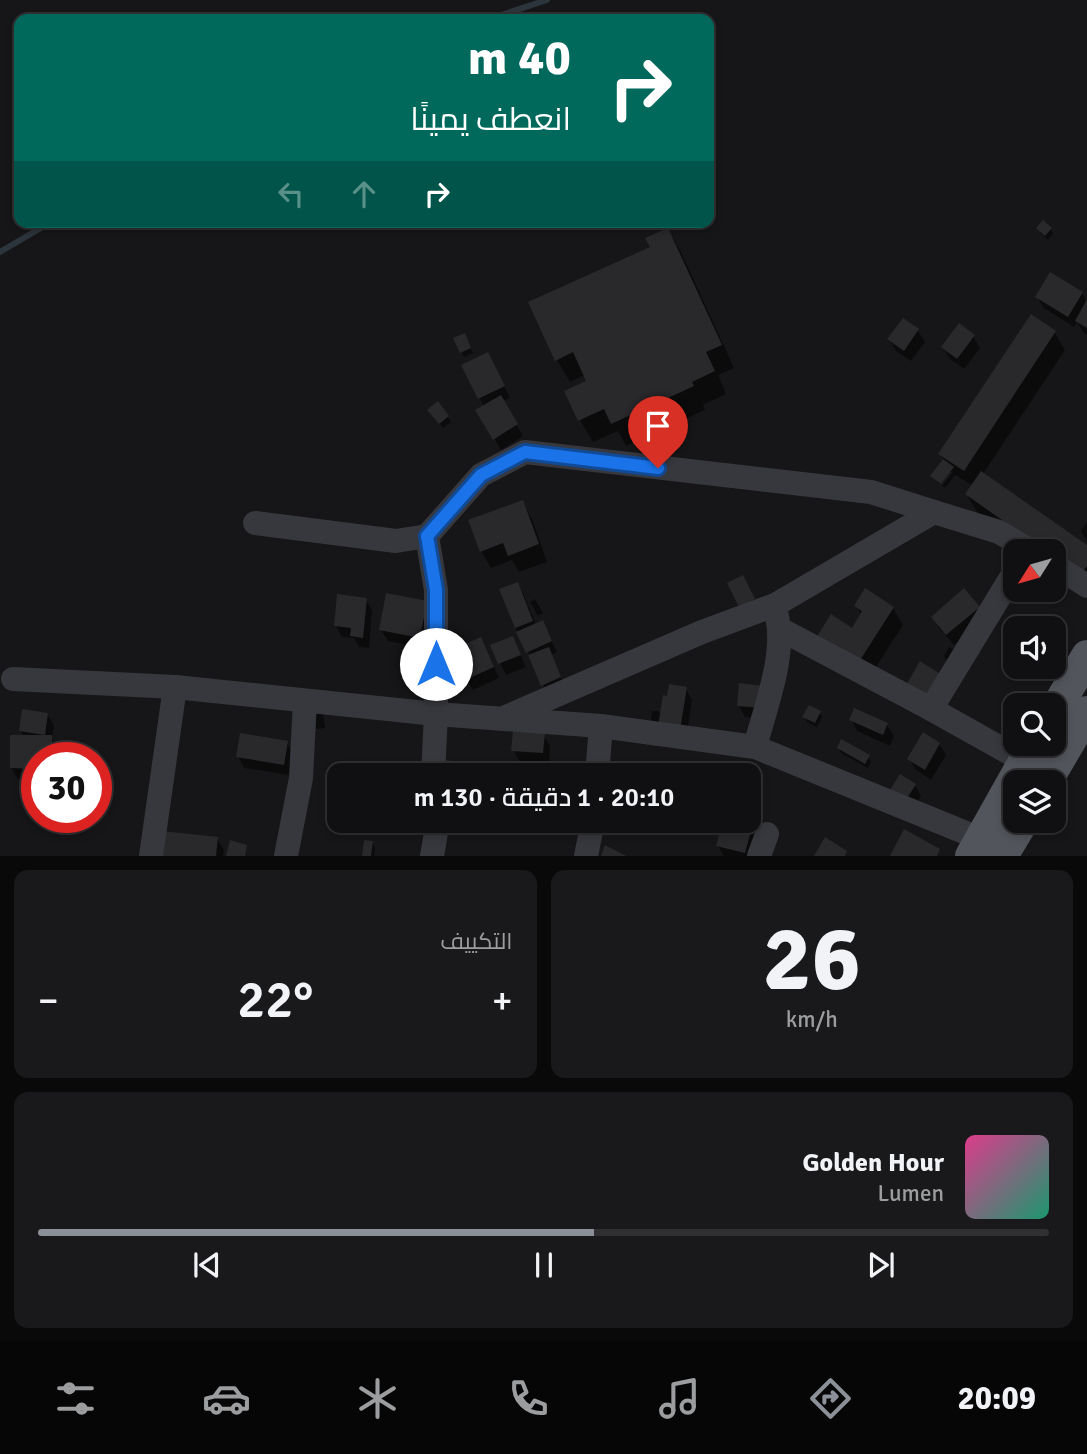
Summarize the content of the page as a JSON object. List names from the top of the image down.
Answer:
{
  "north": "bottom left",
  "page": {
    "turn": ["40 m", "انعطف يمينًا"],
    "limit": "30",
    "trip": "20:10 · 1 دقيقة · 130 m",
    "tile": [
      ["26", "km/h"],
      "التكييف"
    ],
    "heat": ["−", "22°", "+"],
    "song": ["Golden Hour", "Lumen"],
    "tabs": "20:09"
  }
}
